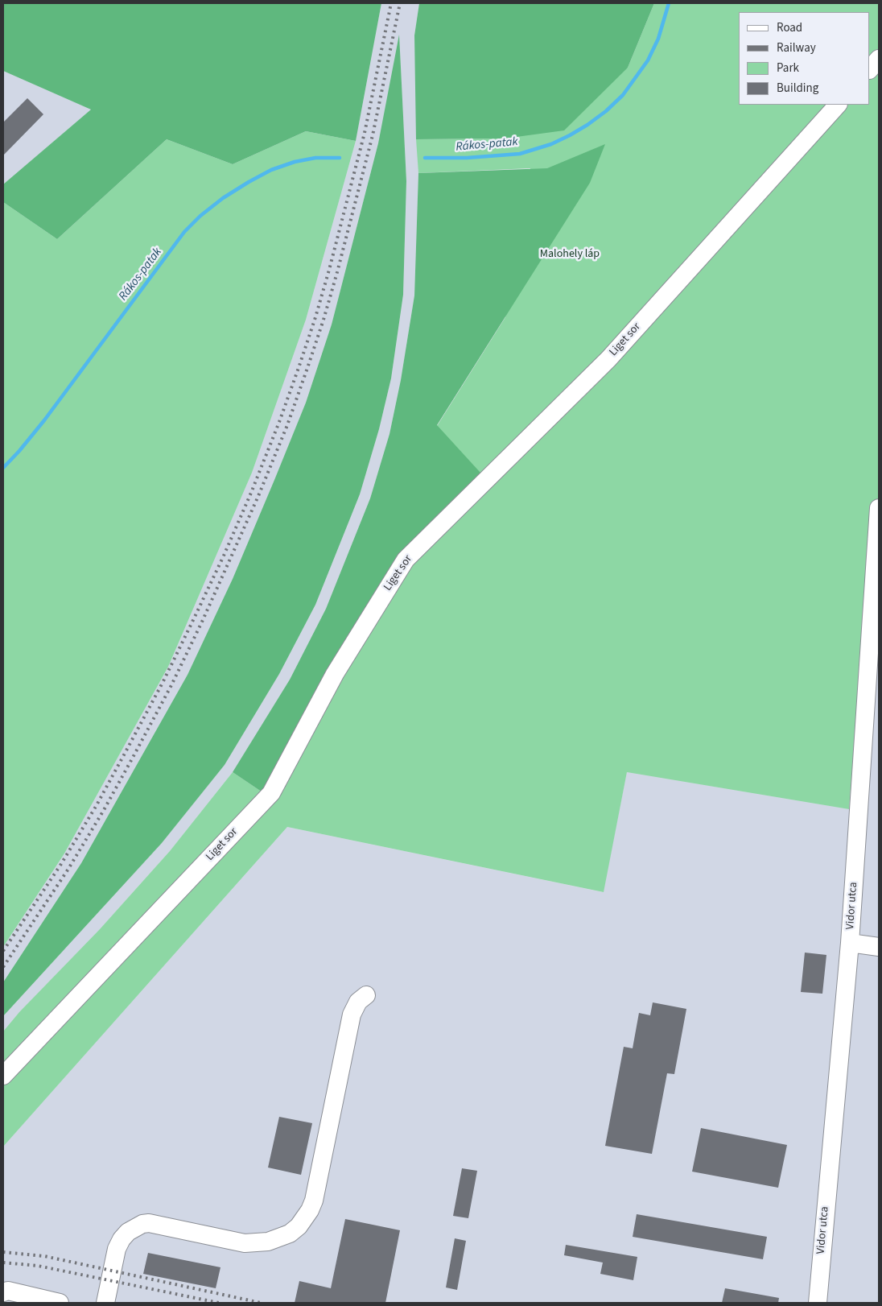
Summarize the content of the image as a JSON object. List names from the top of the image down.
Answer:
{
  "streets": {
    "street": ["Liget sor", "Vidor utca"]
  },
  "water": ["Rákos-patak"],
  "parks": ["Malohely láp"],
  "legend": [
    "Road",
    "Railway",
    "Park",
    "Building"
  ]
}
